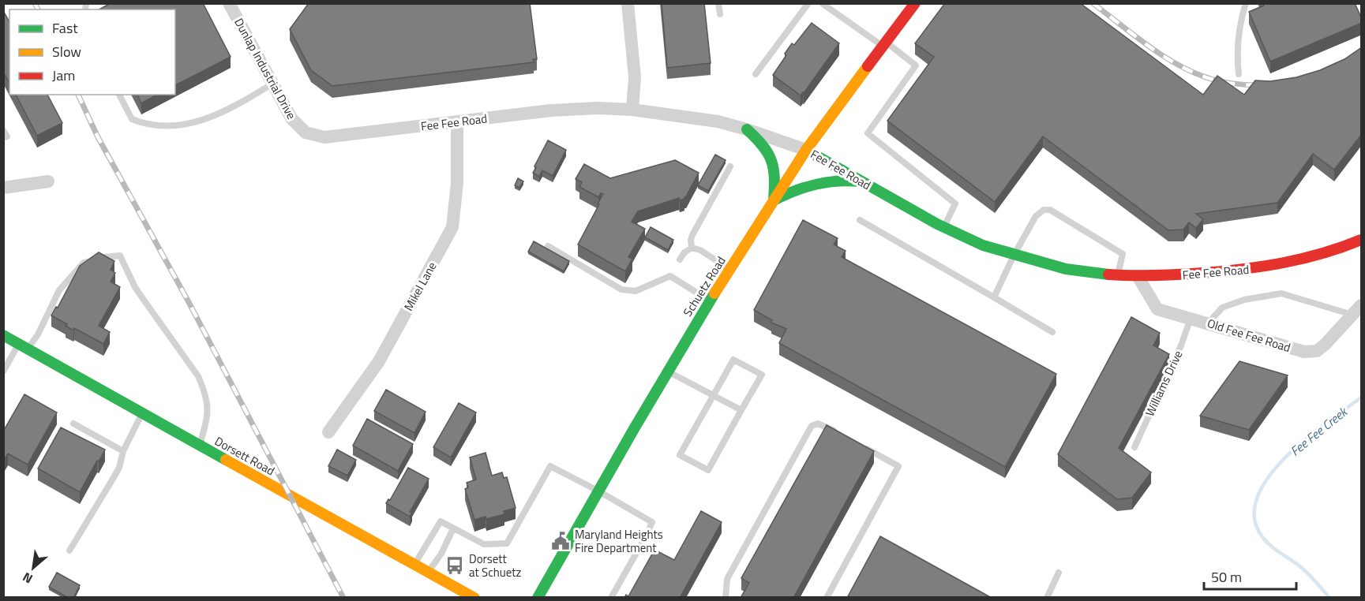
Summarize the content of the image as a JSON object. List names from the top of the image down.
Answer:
{
  "streets": {
    "main road": ["Fee Fee Road", "Schuetz Road", "Dorsett Road"],
    "street": ["Dunlap Industrial Drive", "Mikel Lane", "Old Fee Fee Road"],
    "lane": ["Williams Drive"]
  },
  "crossings": [
    ["Dunlap Industrial Drive", "Fee Fee Road"],
    ["Fee Fee Road", "Mikel Lane"],
    ["Fee Fee Road", "Schuetz Road"],
    ["Fee Fee Road", "Old Fee Fee Road"],
    ["Old Fee Fee Road", "Williams Drive"]
  ],
  "water": ["Fee Fee Creek"],
  "places": {
    "public building": ["Maryland Heights Fire Department"],
    "bus stop": ["Dorsett at Schuetz"]
  },
  "legend": ["Fast", "Slow", "Jam"],
  "scale_bar": "50 m",
  "north": "bottom left"
}
